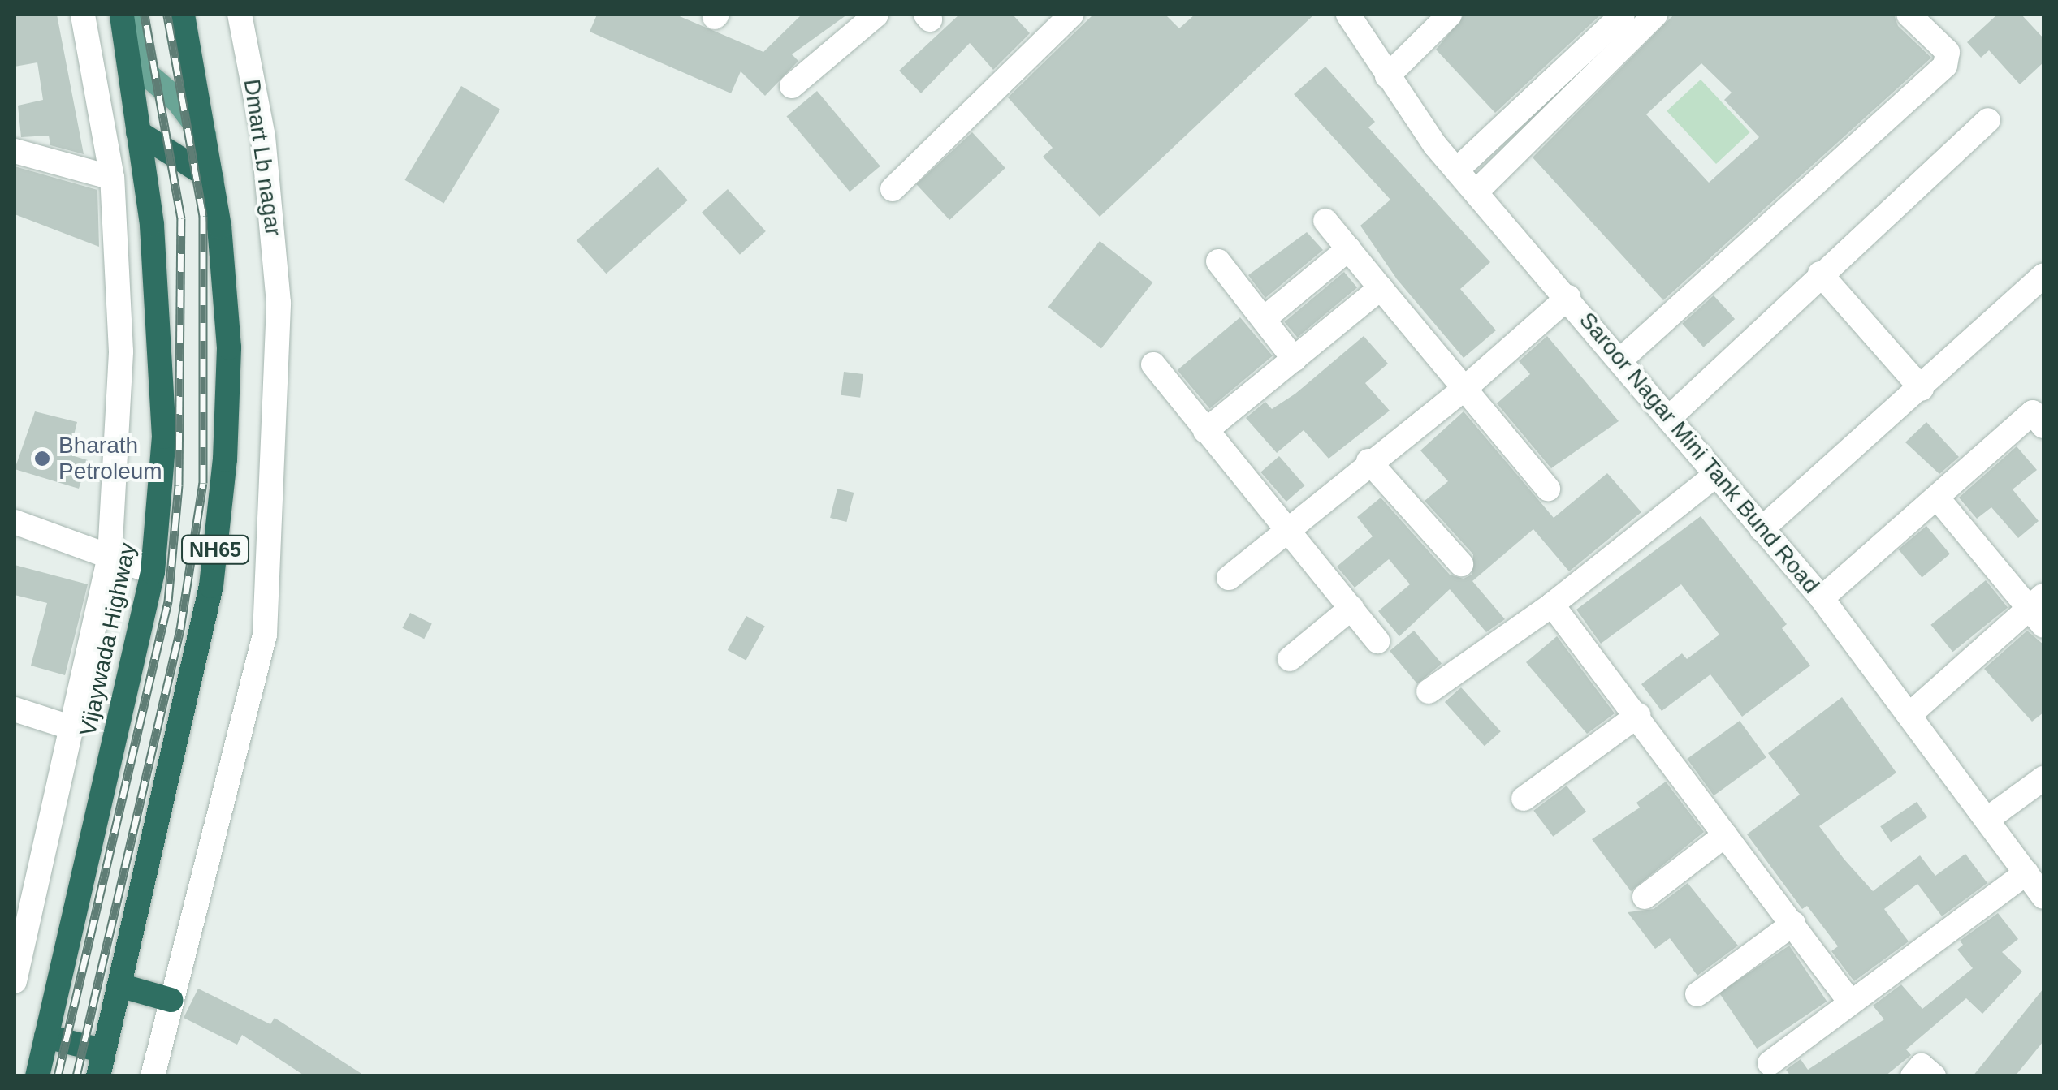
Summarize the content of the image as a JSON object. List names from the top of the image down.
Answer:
{
  "streets": {
    "highway": ["NH65", "Vijaywada Highway"],
    "street": ["Dmart Lb nagar", "Saroor Nagar Mini Tank Bund Road"]
  },
  "places": ["Bharath Petroleum"]
}
